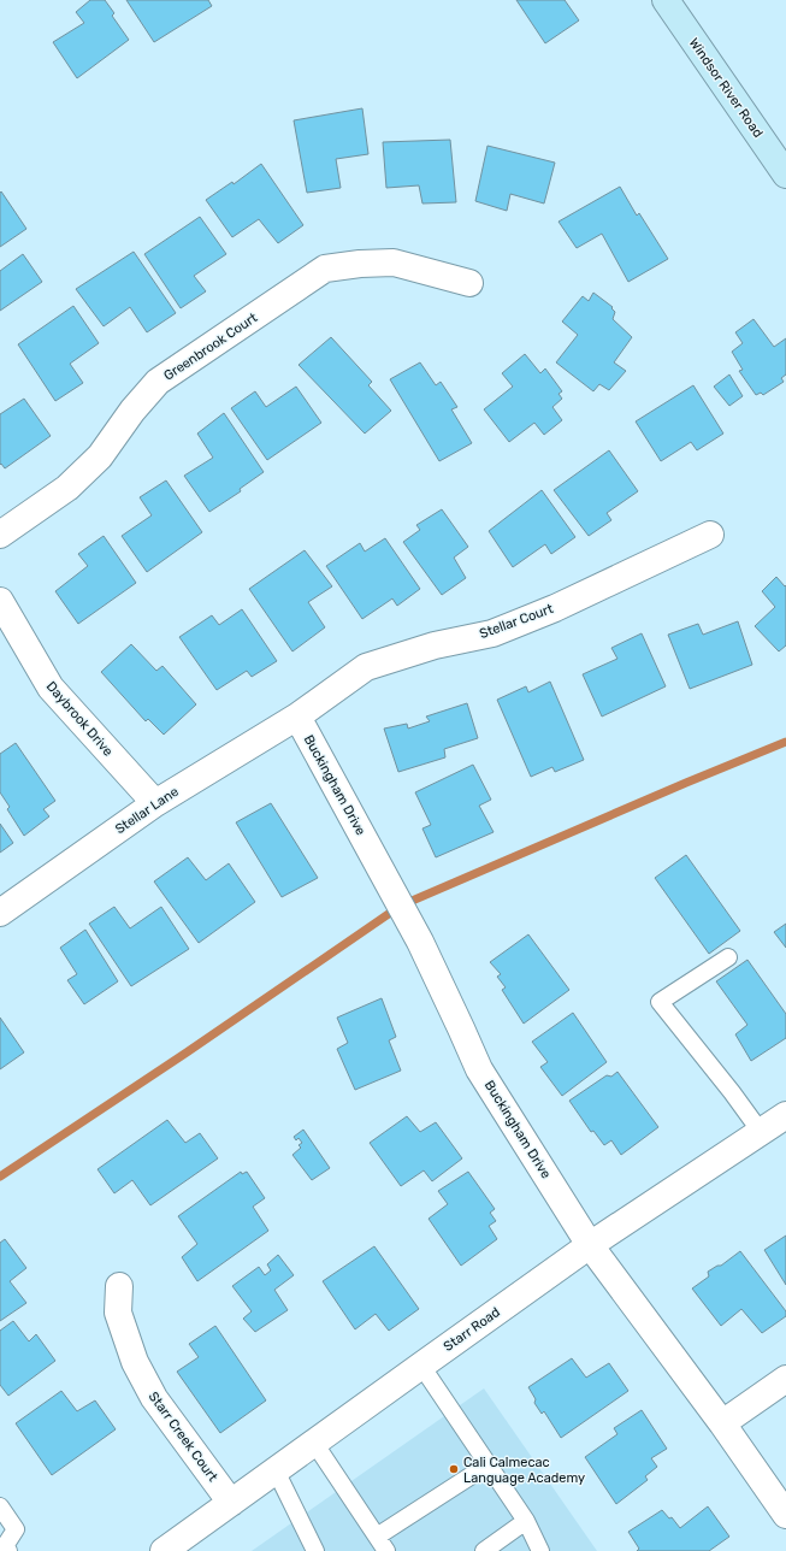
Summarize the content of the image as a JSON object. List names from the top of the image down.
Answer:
{
  "streets": {
    "main road": ["Windsor River Road"],
    "street": [
      "Greenbrook Court",
      "Stellar Court",
      "Daybrook Drive",
      "Buckingham Drive",
      "Stellar Lane",
      "Starr Road",
      "Starr Creek Court"
    ]
  },
  "crossings": [
    ["Stellar Court", "Buckingham Drive"],
    ["Stellar Court", "Stellar Lane"],
    ["Daybrook Drive", "Stellar Lane"],
    ["Buckingham Drive", "Stellar Lane"],
    ["Buckingham Drive", "Starr Road"],
    ["Starr Road", "Starr Creek Court"]
  ],
  "places": ["Cali Calmecac Language Academy"]
}
